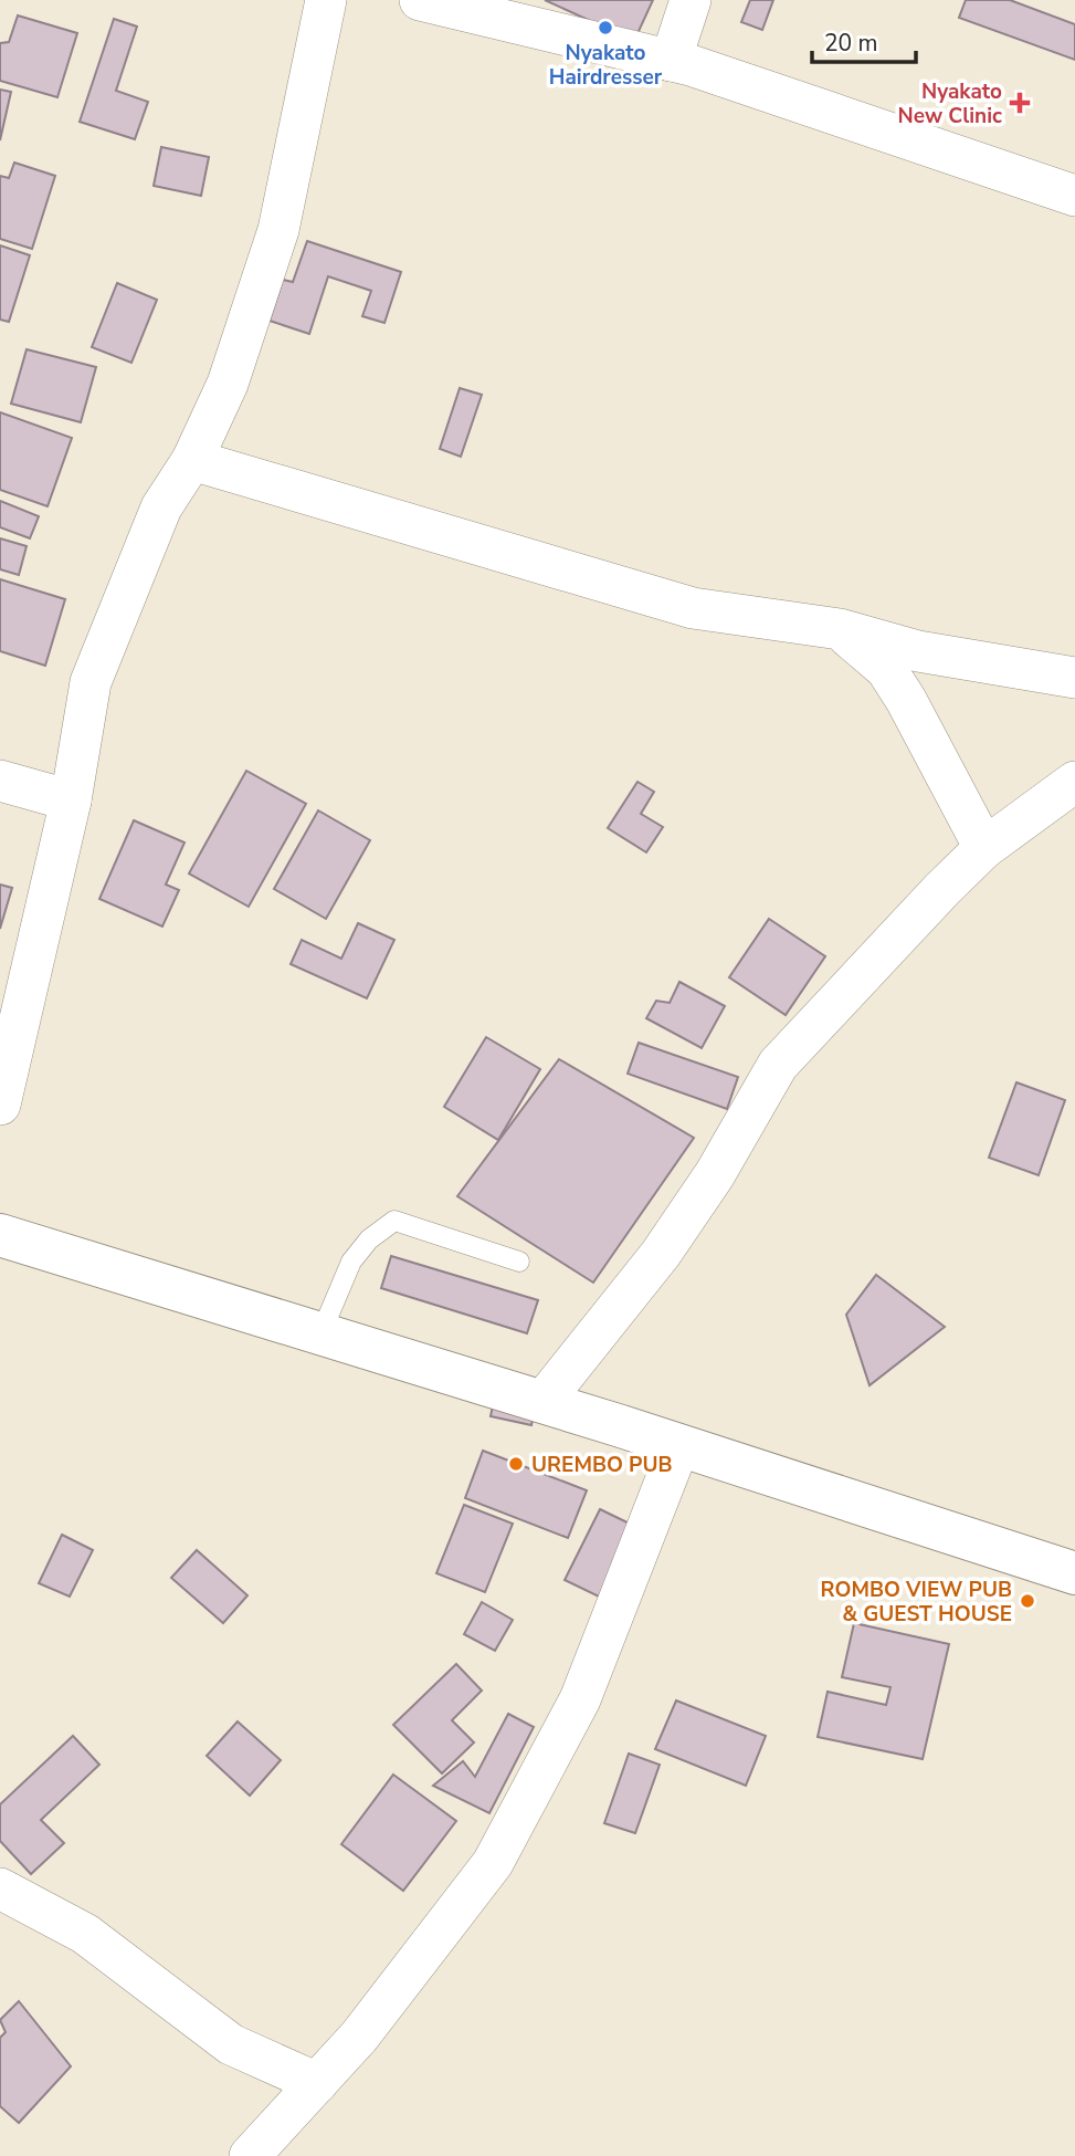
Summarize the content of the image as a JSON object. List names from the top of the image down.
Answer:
{
  "places": {
    "other": ["Nyakato Hairdresser", "UREMBO PUB", "ROMBO VIEW PUB & GUEST HOUSE"],
    "health": ["Nyakato New Clinic"]
  },
  "scale_bar": "20 m"
}
